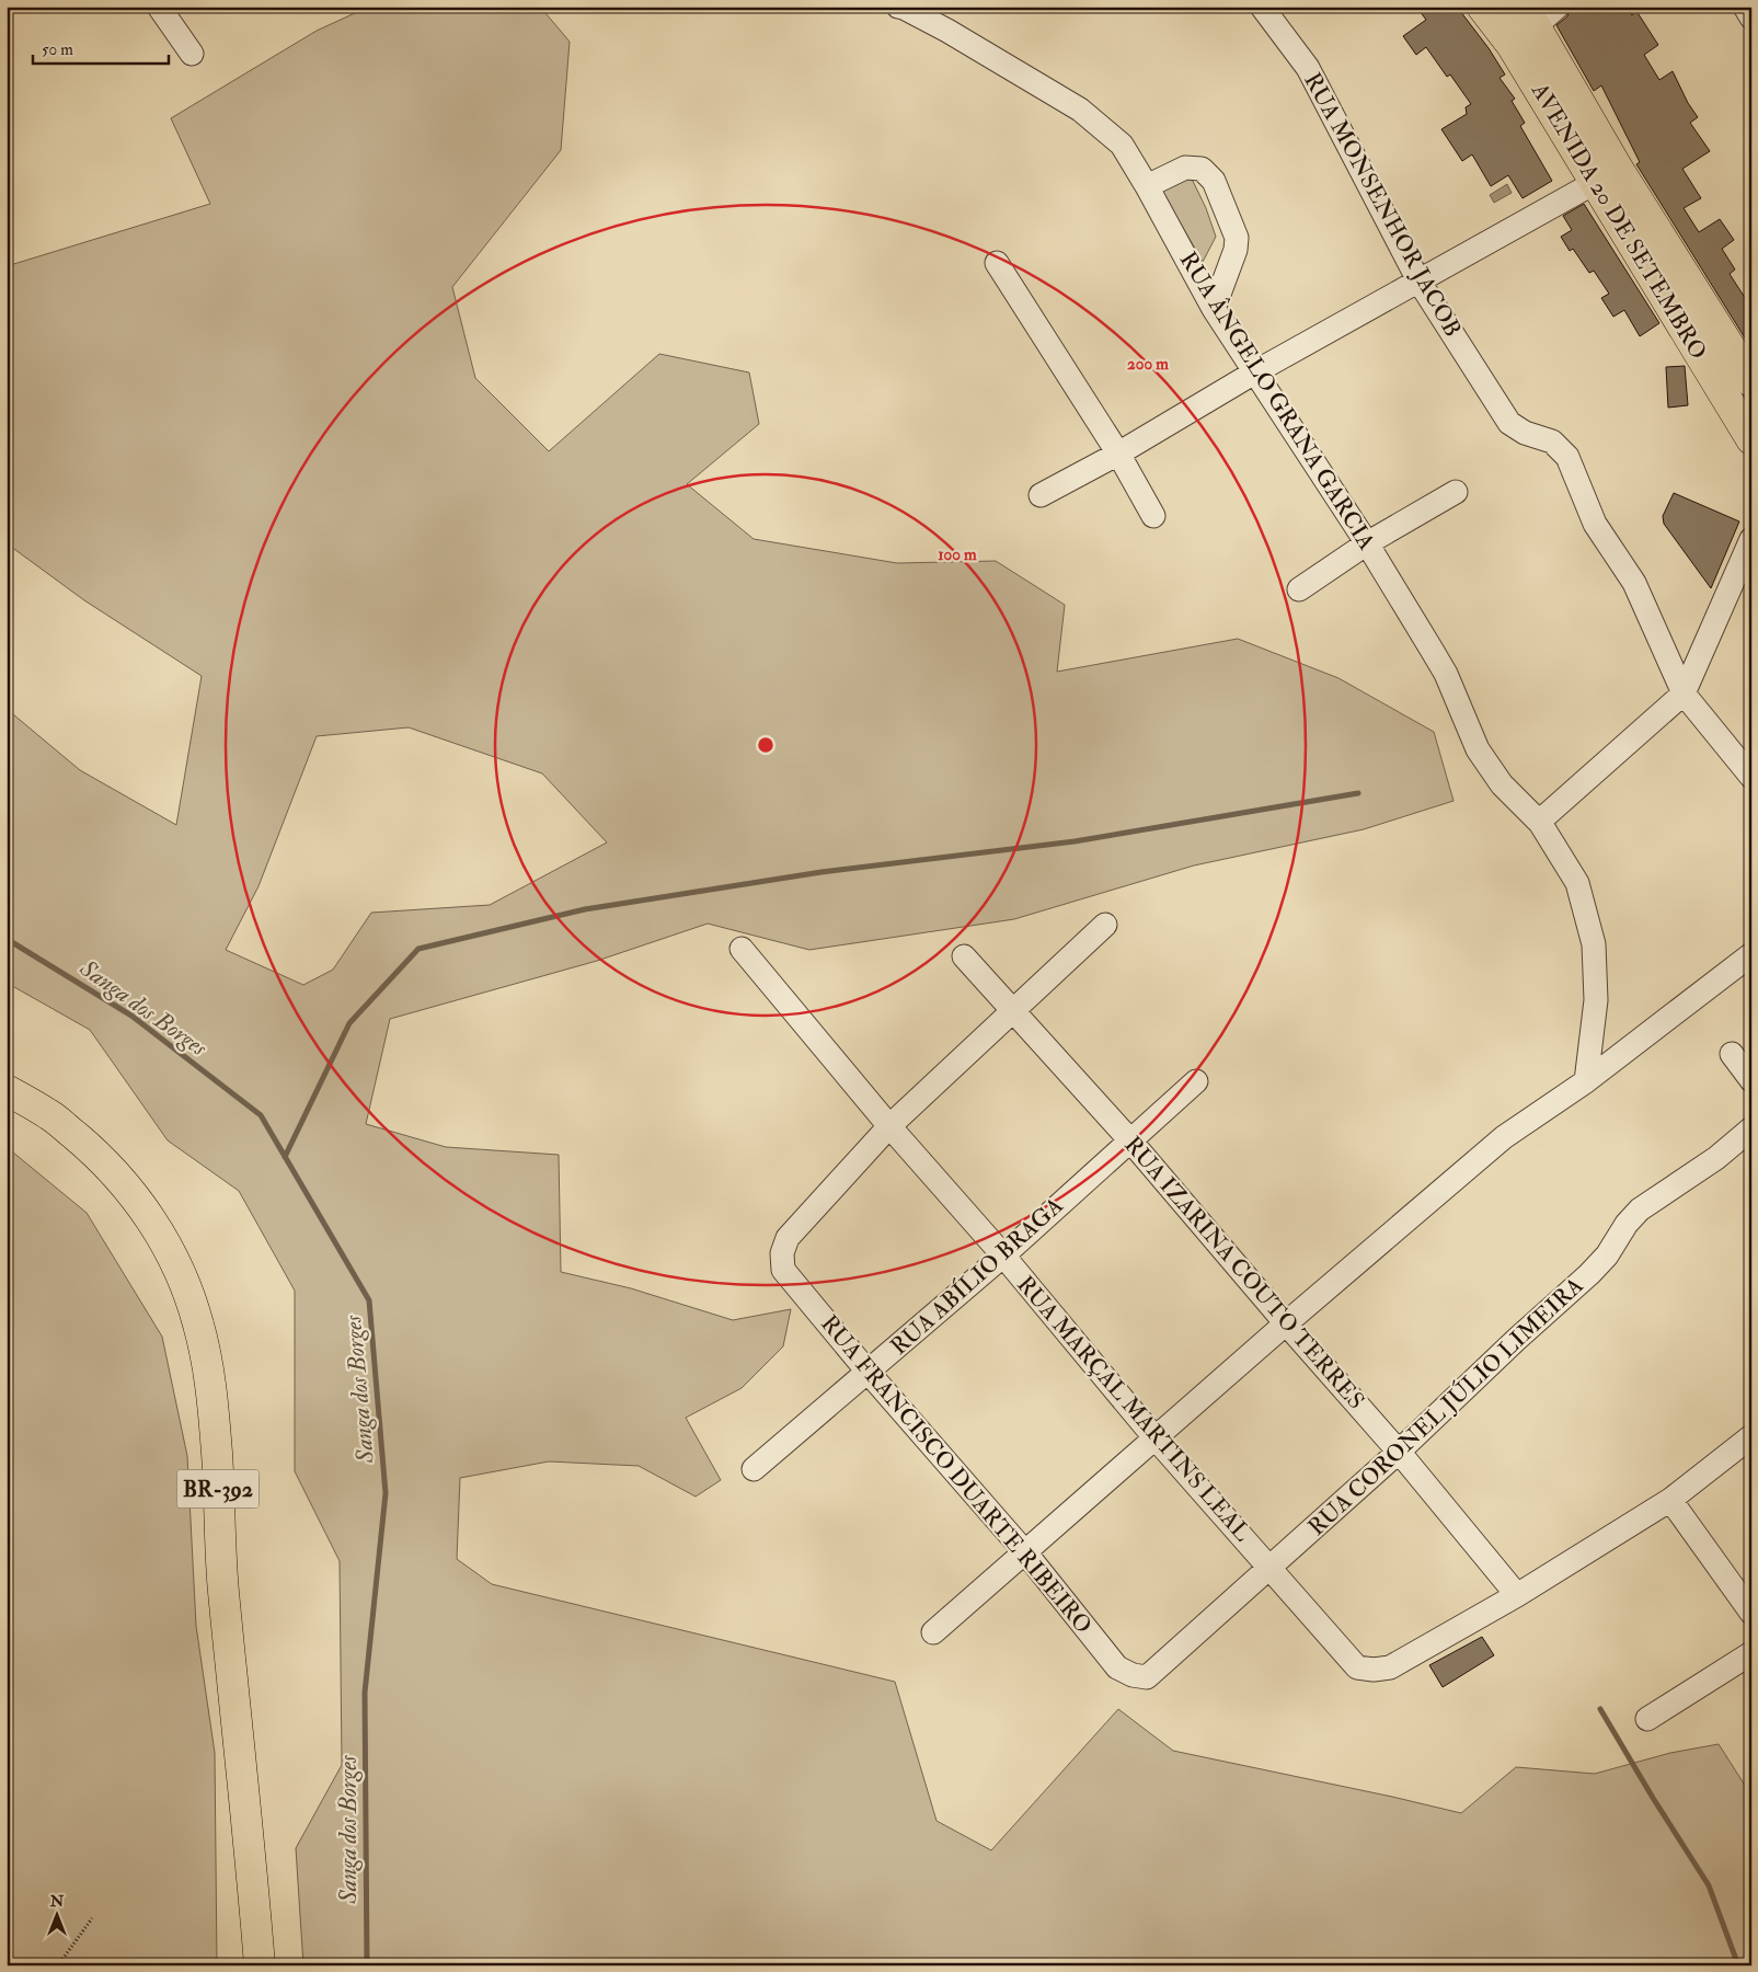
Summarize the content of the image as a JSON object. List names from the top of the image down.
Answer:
{
  "streets": {
    "main road": ["AVENIDA 20 DE SETEMBRO", "BR-392"],
    "street": [
      "RUA MONSENHOR JACOB",
      "RUA ÂNGELO GRANA GARCIA",
      "RUA IZARINA COUTO TERRES",
      "RUA ABÍLIO BRAGA",
      "RUA CORONEL JÚLIO LIMEIRA",
      "RUA MARÇAL MARTINS LEAL",
      "RUA FRANCISCO DUARTE RIBEIRO"
    ]
  },
  "crossings": [
    ["RUA IZARINA COUTO TERRES", "RUA ABÍLIO BRAGA"],
    ["RUA IZARINA COUTO TERRES", "RUA CORONEL JÚLIO LIMEIRA"],
    ["RUA IZARINA COUTO TERRES", "RUA MARÇAL MARTINS LEAL"],
    ["RUA ABÍLIO BRAGA", "RUA MARÇAL MARTINS LEAL"],
    ["RUA ABÍLIO BRAGA", "RUA FRANCISCO DUARTE RIBEIRO"],
    ["RUA CORONEL JÚLIO LIMEIRA", "RUA MARÇAL MARTINS LEAL"],
    ["RUA CORONEL JÚLIO LIMEIRA", "RUA FRANCISCO DUARTE RIBEIRO"],
    ["RUA MARÇAL MARTINS LEAL", "RUA FRANCISCO DUARTE RIBEIRO"]
  ],
  "water": ["Sanga dos Borges"],
  "scale_bar": "50 m",
  "north": "top",
  "rings": ["200 m", "100 m"]
}
